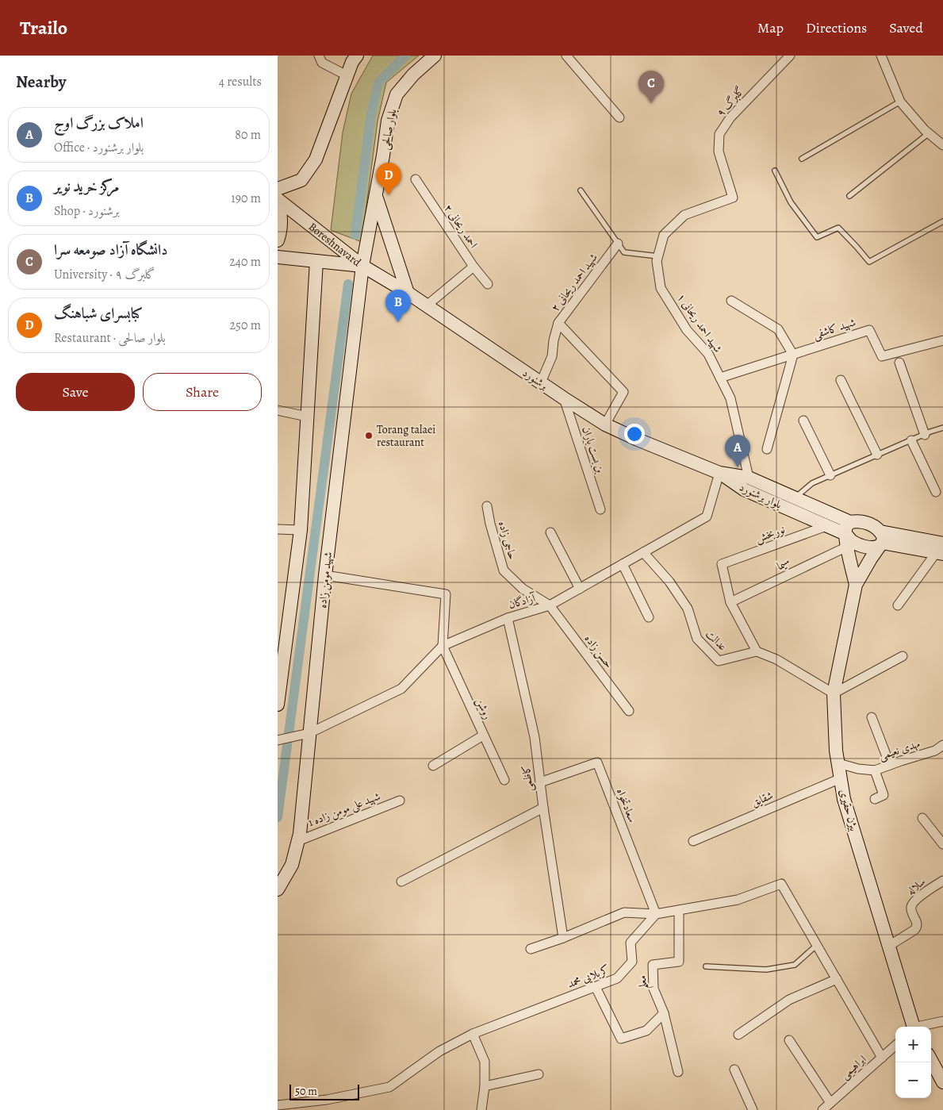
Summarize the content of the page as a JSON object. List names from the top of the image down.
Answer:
{
  "streets": {
    "main road": [
      "بلوار صالحی",
      "Boreshnavard",
      "برشنورد",
      "بلوار برشنورد",
      "شهید مومن زاده",
      "بیژن حقیری"
    ],
    "street": [
      "گلبرگ ۹",
      "احمد ریحانی ۲",
      "شهید احمد ریحانی ۲",
      "شهید احمد ریحانی ۱",
      "شهید کاشفی",
      "بن بست باران",
      "نوربخش",
      "حاجی زاده",
      "سیما",
      "آزادگان",
      "عدالت",
      "حسن زاده",
      "روشن",
      "مهدی نعیمی",
      "کاظمی",
      "شقایق",
      "سعادتخواه",
      "شهید علی مومن زاده 1",
      "سلاله",
      "کربلایی محمد",
      "معلم",
      "ابراهیمی"
    ]
  },
  "crossings": [
    ["گلبرگ ۹", "شهید احمد ریحانی ۱"],
    ["بلوار صالحی", "Boreshnavard"],
    ["بلوار صالحی", "برشنورد"],
    ["بلوار صالحی", "شهید مومن زاده"],
    ["Boreshnavard", "برشنورد"],
    ["Boreshnavard", "شهید مومن زاده"],
    ["شهید احمد ریحانی ۲", "برشنورد"],
    ["شهید احمد ریحانی ۱", "شهید کاشفی"],
    ["شهید احمد ریحانی ۱", "بلوار برشنورد"],
    ["برشنورد", "بن بست باران"],
    ["برشنورد", "بلوار برشنورد"],
    ["برشنورد", "شهید مومن زاده"],
    ["برشنورد", "آزادگان"],
    ["بلوار برشنورد", "نوربخش"],
    ["بلوار برشنورد", "سیما"],
    ["بلوار برشنورد", "آزادگان"],
    ["نوربخش", "سیما"],
    ["حاجی زاده", "آزادگان"],
    ["حاجی زاده", "حسن زاده"],
    ["شهید مومن زاده", "آزادگان"],
    ["شهید مومن زاده", "شهید علی مومن زاده 1"],
    ["آزادگان", "عدالت"],
    ["آزادگان", "حسن زاده"],
    ["آزادگان", "روشن"],
    ["آزادگان", "کاظمی"],
    ["مهدی نعیمی", "بیژن حقیری"],
    ["کاظمی", "سعادتخواه"],
    ["شقایق", "بیژن حقیری"],
    ["سعادتخواه", "کربلایی محمد"],
    ["بیژن حقیری", "سلاله"]
  ],
  "places": ["Torang talaei restaurant"],
  "scale_bar": "50 m",
  "page": {
    "header": "Trailo",
    "nav": ["Map", "Directions", "Saved"],
    "heading": ["Nearby", "4 results"],
    "pins": [
      "C",
      "D",
      "B",
      "A"
    ],
    "list": [
      {
        "mark": "A",
        "name": "املاک بزرگ اوج",
        "note": "Office · بلوار برشنورد",
        "value": "80 m"
      },
      {
        "mark": "B",
        "name": "مرکز خرید نویر",
        "note": "Shop · برشنورد",
        "value": "190 m"
      },
      {
        "mark": "C",
        "name": "دانشگاه آزاد صومعه سرا",
        "note": "University · گلبرگ ۹",
        "value": "240 m"
      },
      {
        "mark": "D",
        "name": "کبابسرای شباهنگ",
        "note": "Restaurant · بلوار صالحی",
        "value": "250 m"
      }
    ],
    "buttons": ["Save", "Share"],
    "map_buttons": ["+", "−"],
    "scale": "50 m"
  }
}
